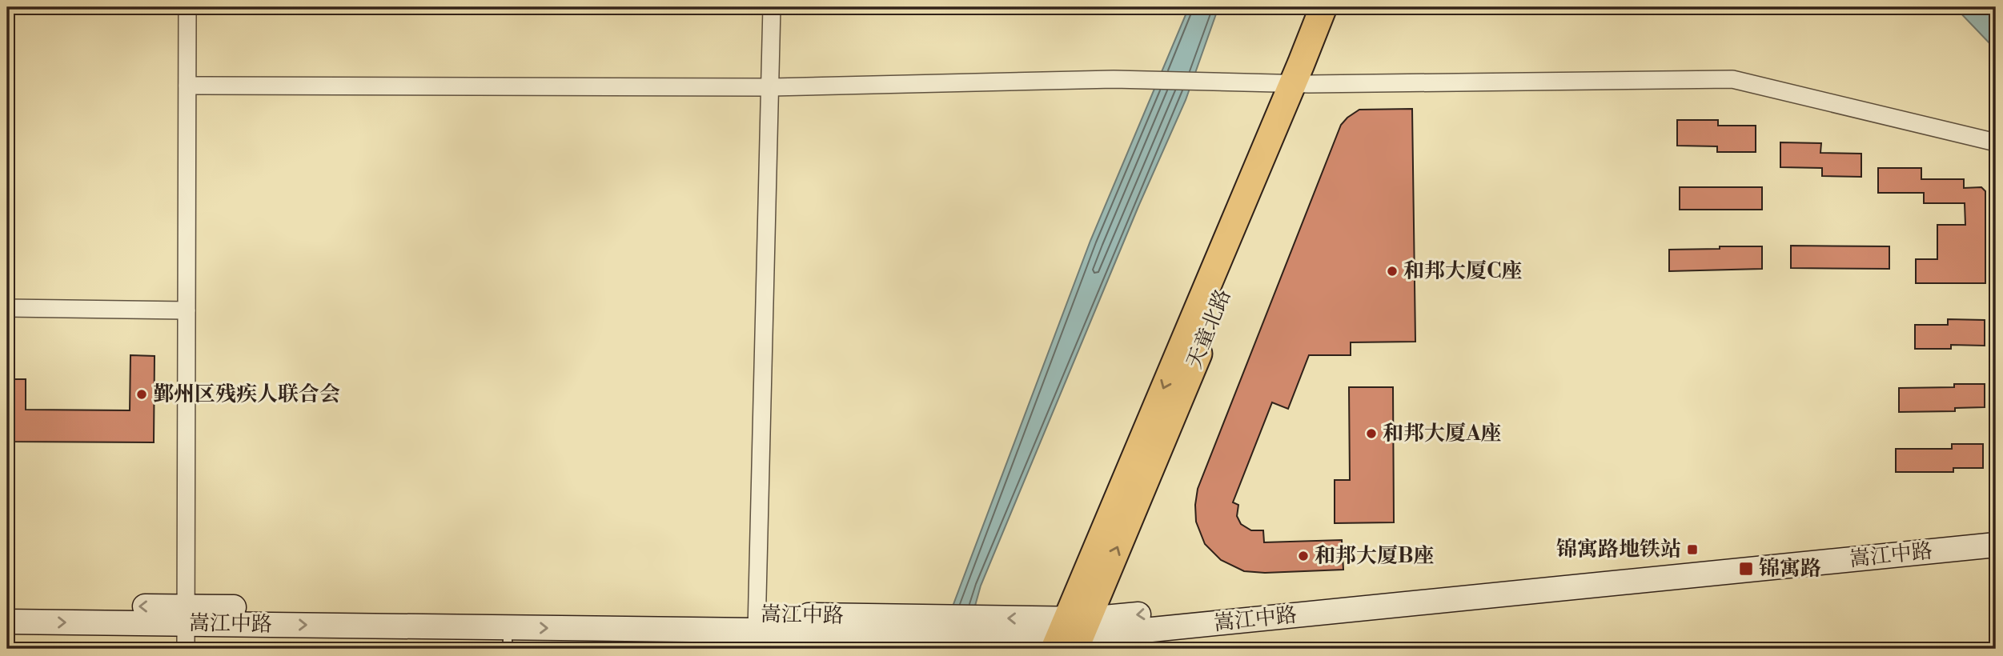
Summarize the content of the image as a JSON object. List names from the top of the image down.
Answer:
{
  "streets": {
    "main road": ["天童北路", "嵩江中路"]
  },
  "crossings": [
    ["天童北路", "嵩江中路"]
  ],
  "places": {
    "other": [
      "和邦大厦C座",
      "鄞州区残疾人联合会",
      "和邦大厦A座",
      "和邦大厦B座"
    ],
    "transit": ["锦寓路地铁站", "锦寓路"]
  }
}
